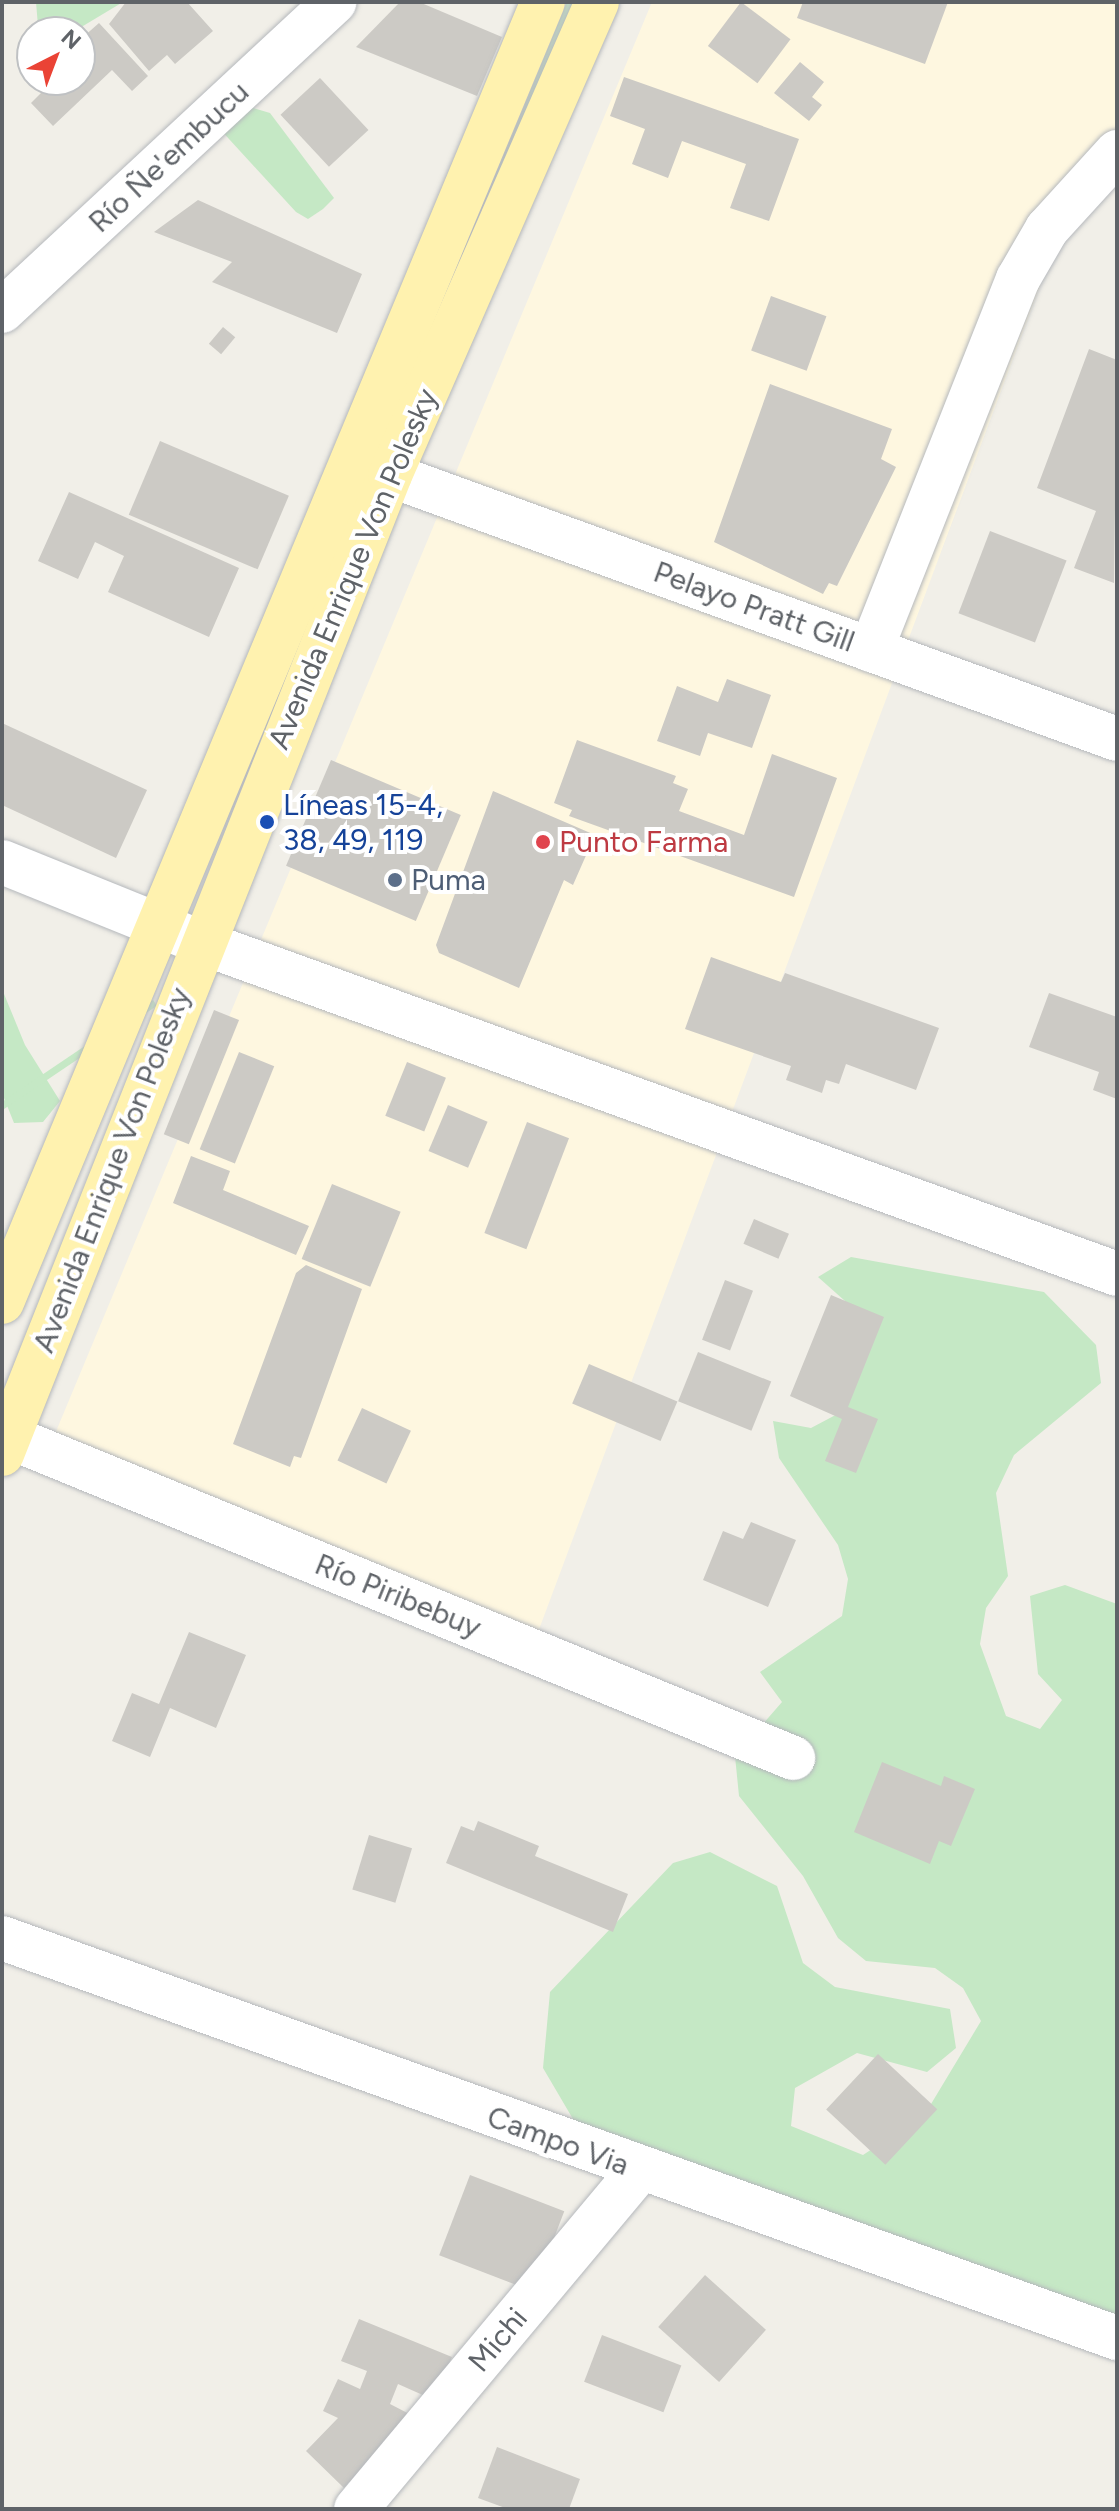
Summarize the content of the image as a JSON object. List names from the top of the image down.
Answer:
{
  "streets": {
    "main road": ["Avenida Enrique Von Polesky"],
    "street": [
      "Río Ñe'embucu",
      "Pelayo Pratt Gill",
      "Río Piribebuy",
      "Campo Via",
      "Michi"
    ]
  },
  "crossings": [
    ["Avenida Enrique Von Polesky", "Pelayo Pratt Gill"],
    ["Avenida Enrique Von Polesky", "Río Piribebuy"],
    ["Campo Via", "Michi"]
  ],
  "places": ["Líneas 15-4, 38, 49, 119", "Punto Farma", "Puma"],
  "north": "top right"
}
